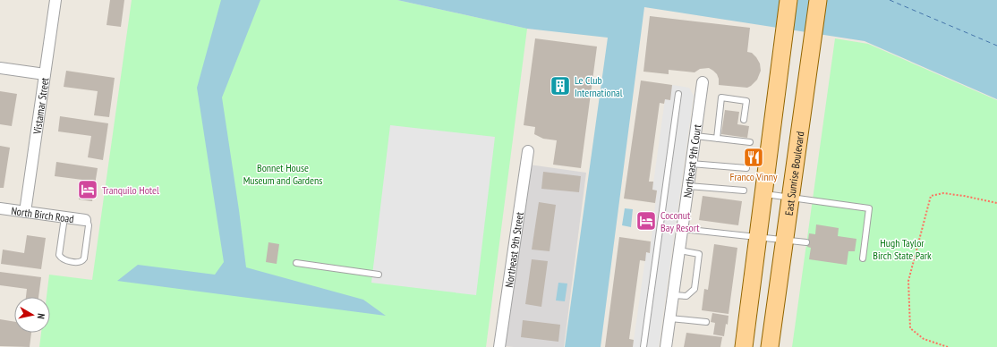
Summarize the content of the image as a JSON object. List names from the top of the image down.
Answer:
{
  "streets": {
    "main road": ["East Sunrise Boulevard"],
    "street": [
      "Vistamar Street",
      "Northeast 9th Court",
      "North Birch Road",
      "Northeast 9th Street"
    ]
  },
  "crossings": [
    ["Vistamar Street", "North Birch Road"]
  ],
  "parks": ["Bonnet House Museum and Gardens", "Hugh Taylor Birch State Park"],
  "places": {
    "building": ["Le Club International"],
    "restaurant": ["Franco Vinny"],
    "hotel": ["Tranquilo Hotel", "Coconut Bay Resort"]
  },
  "north": "right"
}
